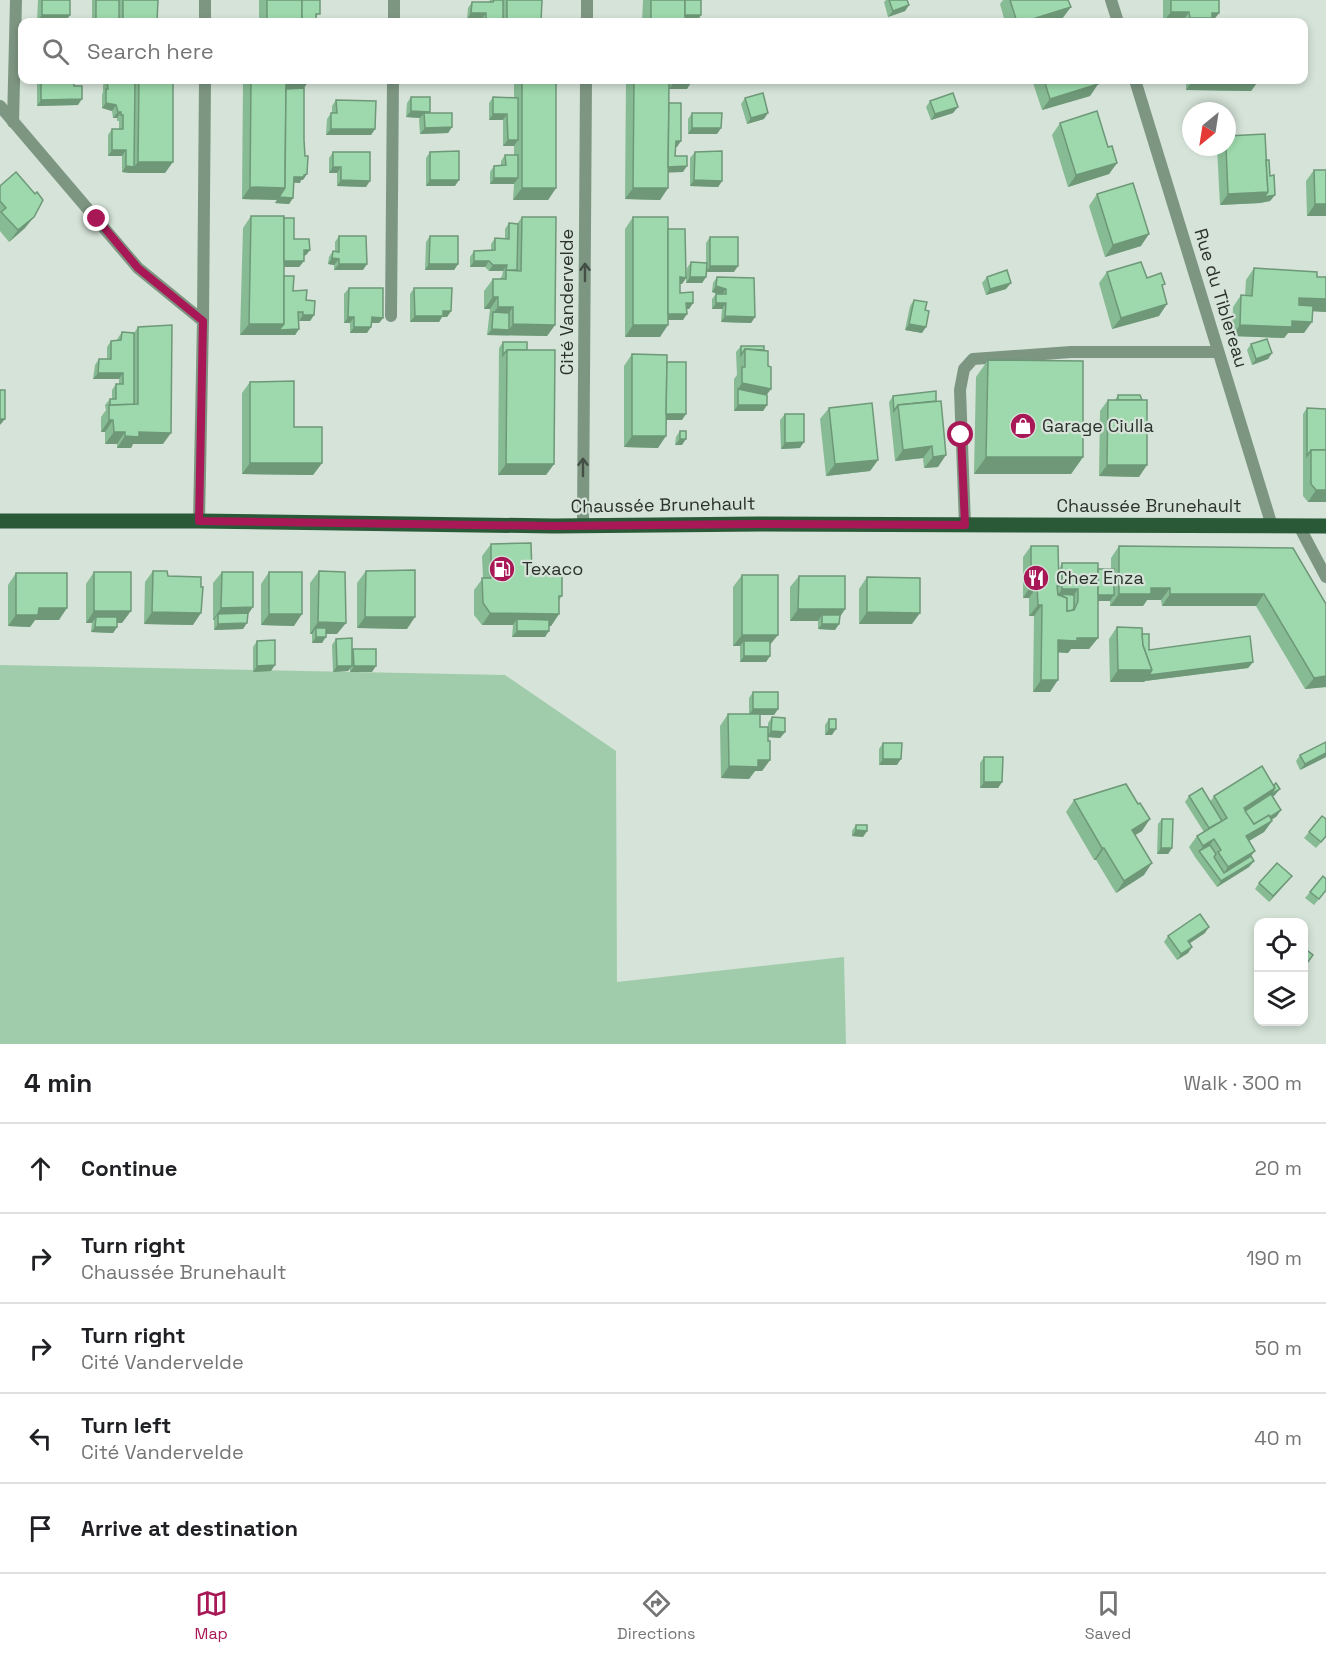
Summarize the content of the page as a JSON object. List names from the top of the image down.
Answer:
{
  "streets": {
    "main road": ["Chaussée Brunehault"],
    "street": ["Rue du Tiblereau", "Cité Vandervelde"]
  },
  "crossings": [
    ["Rue du Tiblereau", "Chaussée Brunehault"],
    ["Cité Vandervelde", "Chaussée Brunehault"]
  ],
  "one_way": ["Cité Vandervelde"],
  "places": {
    "shop": ["Garage Ciulla"],
    "fuel station": ["Texaco"],
    "restaurant": ["Chez Enza"]
  },
  "north": "bottom left",
  "page": {
    "search": "Search here",
    "heading": ["4 min", "Walk · 300 m"],
    "list": [
      ["Continue", "20 m"],
      ["Turn right", "Chaussée Brunehault", "190 m"],
      ["Turn right", "Cité Vandervelde", "50 m"],
      ["Turn left", "Cité Vandervelde", "40 m"],
      "Arrive at destination"
    ],
    "nav": ["Map", "Directions", "Saved"]
  }
}
